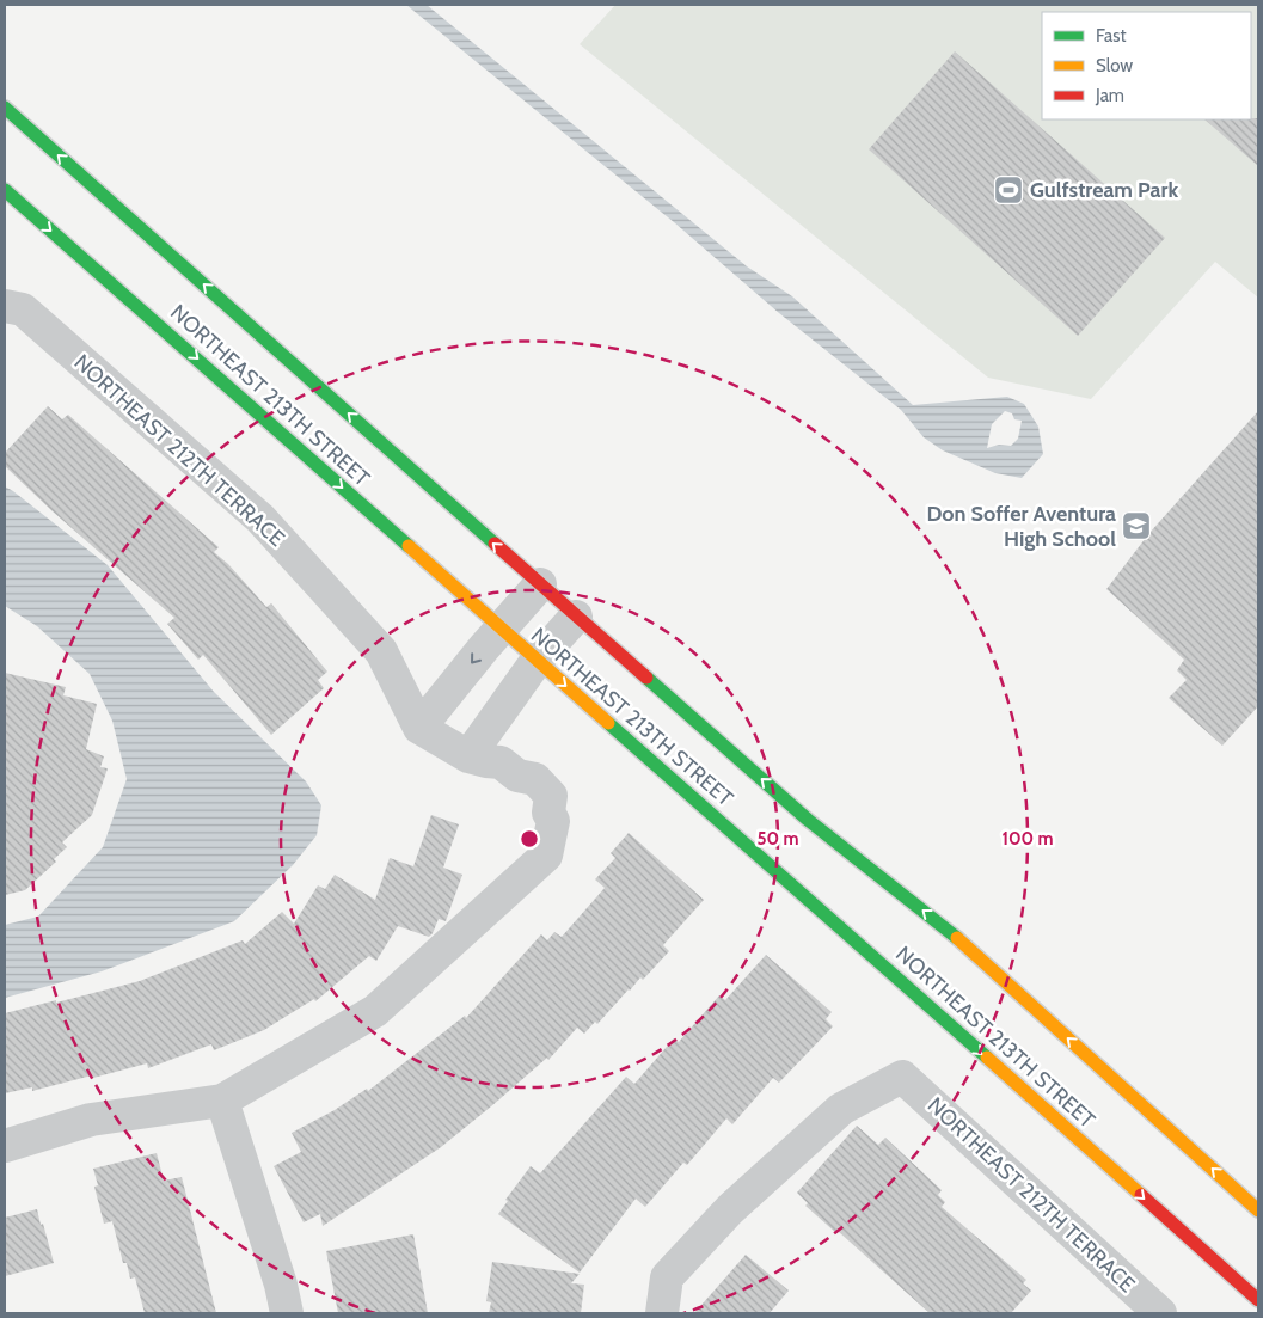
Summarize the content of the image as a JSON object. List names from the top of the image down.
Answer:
{
  "streets": {
    "street": ["NORTHEAST 213TH STREET", "NORTHEAST 212TH TERRACE"]
  },
  "places": {
    "sports": ["Gulfstream Park"],
    "school or university": ["Don Soffer Aventura High School"]
  },
  "legend": ["Fast", "Slow", "Jam"],
  "rings": ["50 m", "100 m"]
}
